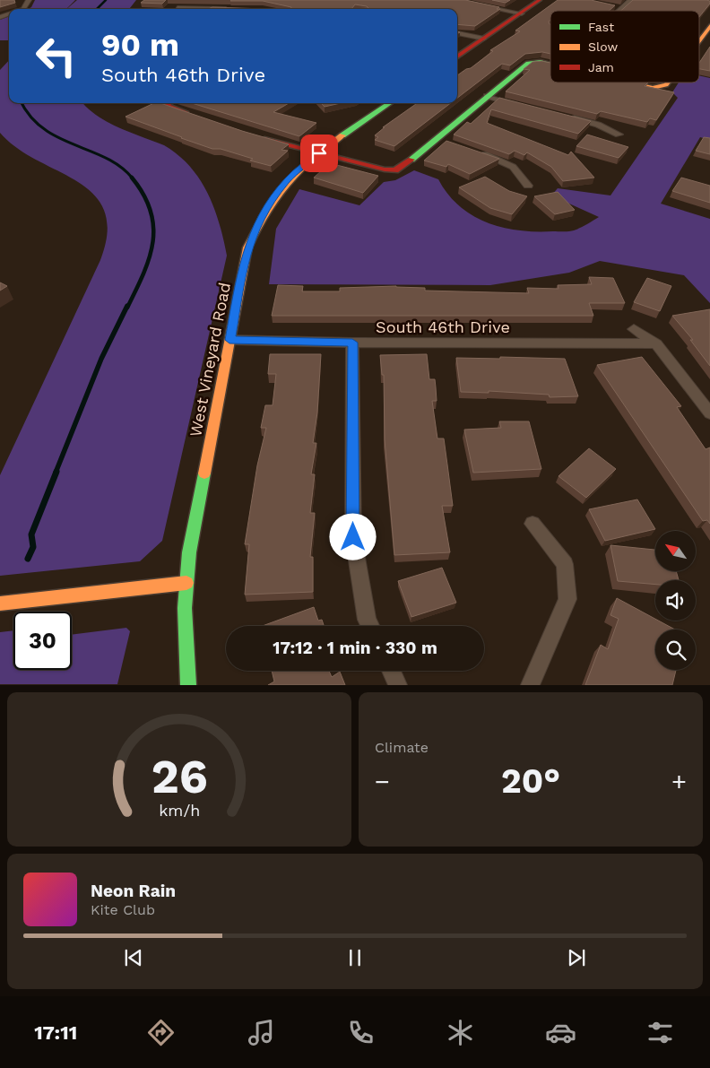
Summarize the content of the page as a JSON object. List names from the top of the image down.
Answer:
{
  "streets": {
    "street": ["South 46th Drive", "West Vineyard Road"]
  },
  "crossings": [
    ["South 46th Drive", "West Vineyard Road"]
  ],
  "legend": ["Fast", "Slow", "Jam"],
  "north": "top left",
  "page": {
    "turn": ["90 m", "South 46th Drive"],
    "limit": "30",
    "trip": "17:12 · 1 min · 330 m",
    "tile": "Climate",
    "heat": ["−", "20°", "+"],
    "song": ["Neon Rain", "Kite Club"],
    "tabs": "17:11",
    "gauge": ["26", "km/h"]
  }
}
